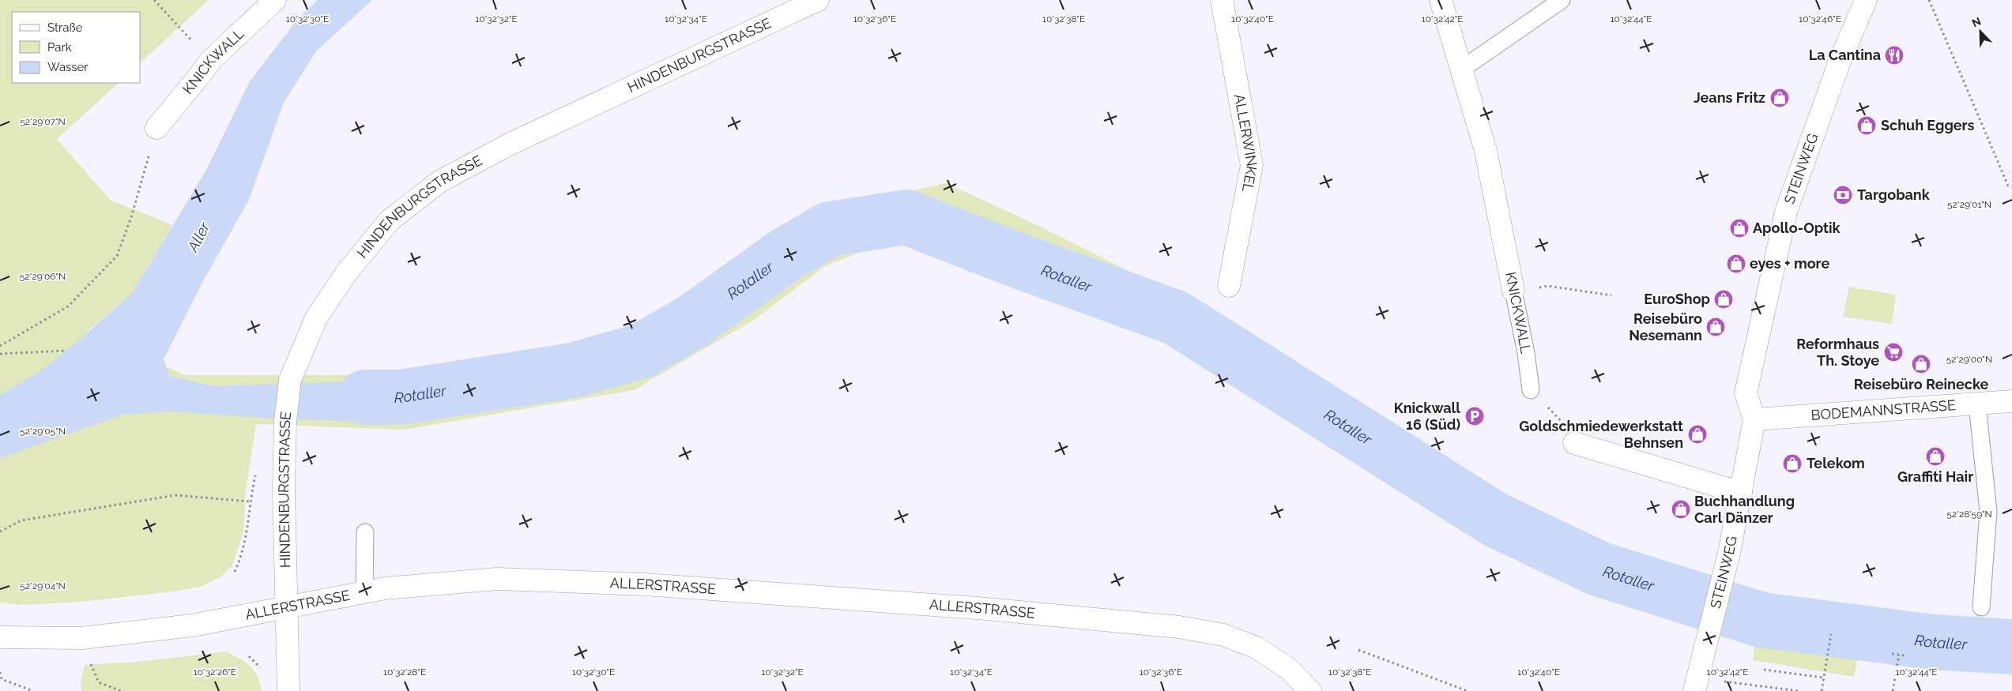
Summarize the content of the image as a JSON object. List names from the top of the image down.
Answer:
{
  "streets": {
    "street": [
      "HINDENBURGSTRASSE",
      "KNICKWALL",
      "ALLERWINKEL",
      "STEINWEG",
      "BODEMANNSTRASSE",
      "ALLERSTRASSE"
    ]
  },
  "crossings": [
    ["HINDENBURGSTRASSE", "ALLERSTRASSE"],
    ["STEINWEG", "BODEMANNSTRASSE"]
  ],
  "water": ["Aller", "Rotaller"],
  "places": {
    "restaurant": ["La Cantina"],
    "shop": [
      "Jeans Fritz",
      "Schuh Eggers",
      "Apollo-Optik",
      "eyes + more",
      "EuroShop",
      "Reisebüro Nesemann",
      "Reisebüro Reinecke",
      "Goldschmiedewerkstatt Behnsen",
      "Graffiti Hair",
      "Telekom",
      "Buchhandlung Carl Dänzer"
    ],
    "bank": ["Targobank"],
    "supermarket": ["Reformhaus Th. Stoye"],
    "parking": ["Knickwall 16 (Süd)"]
  },
  "legend": ["Straße", "Park", "Wasser"],
  "north": "top left",
  "coordinates": [
    "10°32'30\"E",
    "10°32'32\"E",
    "10°32'34\"E",
    "10°32'36\"E",
    "10°32'38\"E",
    "10°32'40\"E",
    "10°32'42\"E",
    "10°32'44\"E",
    "10°32'46\"E",
    "52°29'07\"N",
    "52°29'01\"N",
    "52°29'06\"N",
    "52°29'00\"N",
    "52°29'05\"N",
    "52°28'59\"N",
    "52°29'04\"N",
    "10°32'26\"E",
    "10°32'28\"E"
  ]
}
